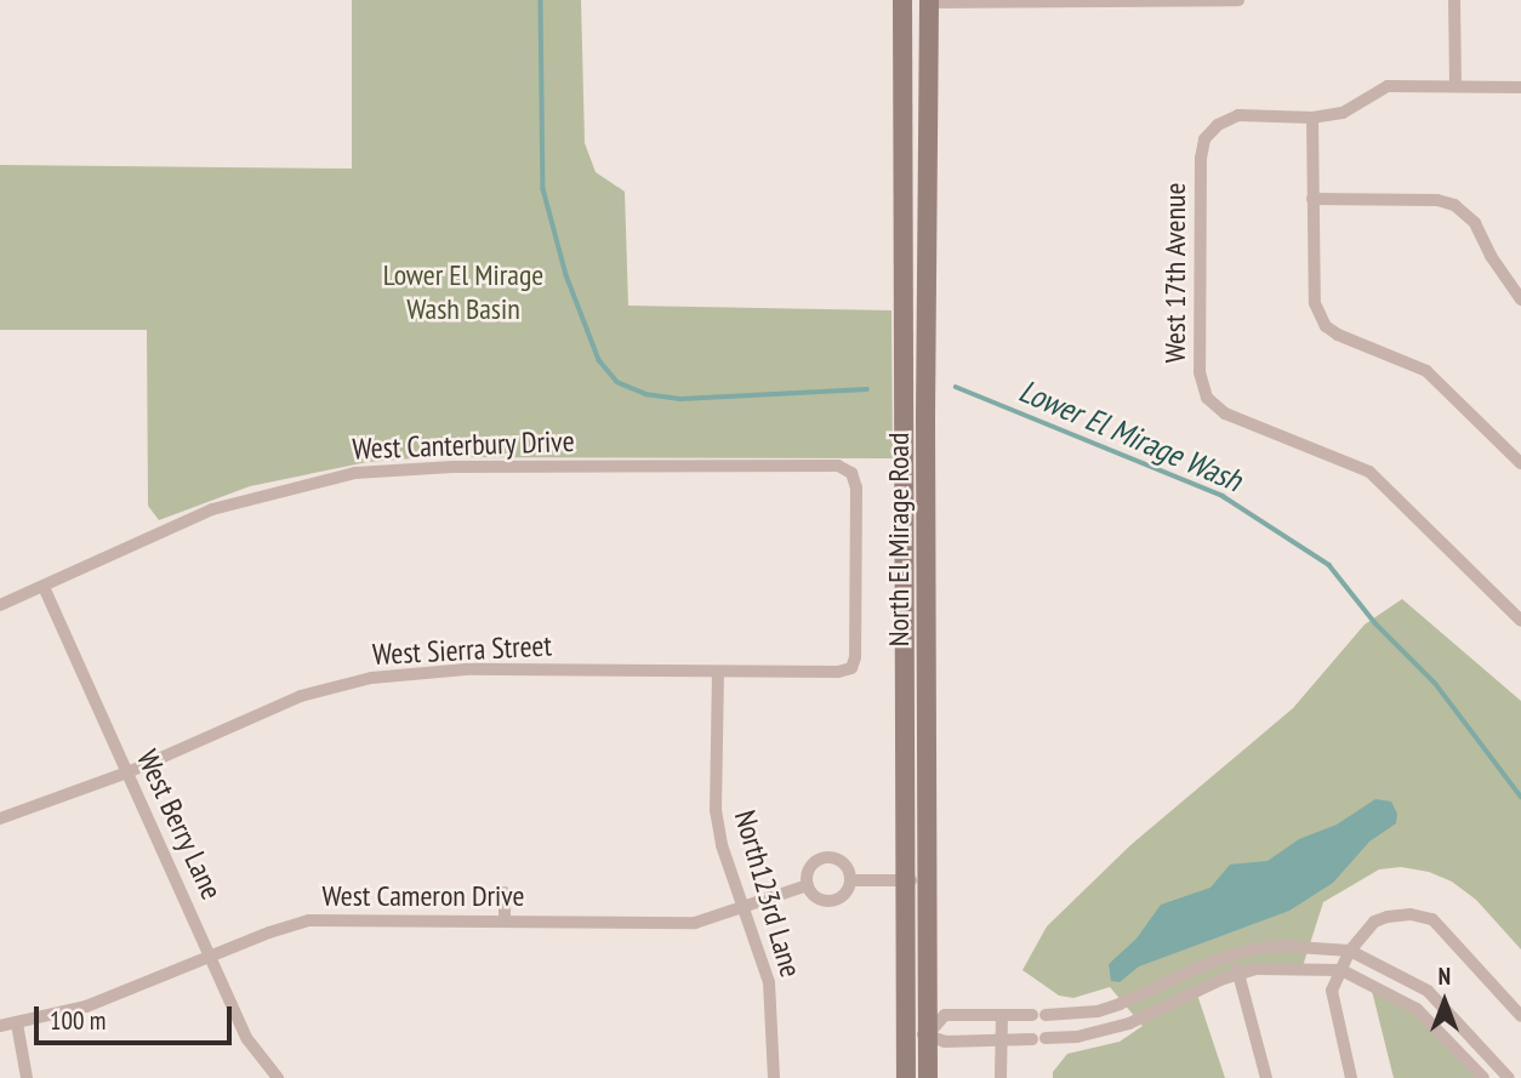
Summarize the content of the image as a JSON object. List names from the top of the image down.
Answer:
{
  "streets": {
    "main road": ["North El Mirage Road"],
    "street": [
      "West 17th Avenue",
      "West Canterbury Drive",
      "West Sierra Street",
      "West Berry Lane",
      "North123rd Lane",
      "West Cameron Drive"
    ]
  },
  "crossings": [
    ["West Canterbury Drive", "West Sierra Street"],
    ["West Canterbury Drive", "West Berry Lane"],
    ["West Sierra Street", "West Berry Lane"],
    ["West Sierra Street", "North123rd Lane"],
    ["West Berry Lane", "West Cameron Drive"],
    ["North123rd Lane", "West Cameron Drive"]
  ],
  "water": ["Lower El Mirage Wash"],
  "parks": ["Lower El Mirage Wash Basin"],
  "scale_bar": "100 m",
  "north": "top"
}
